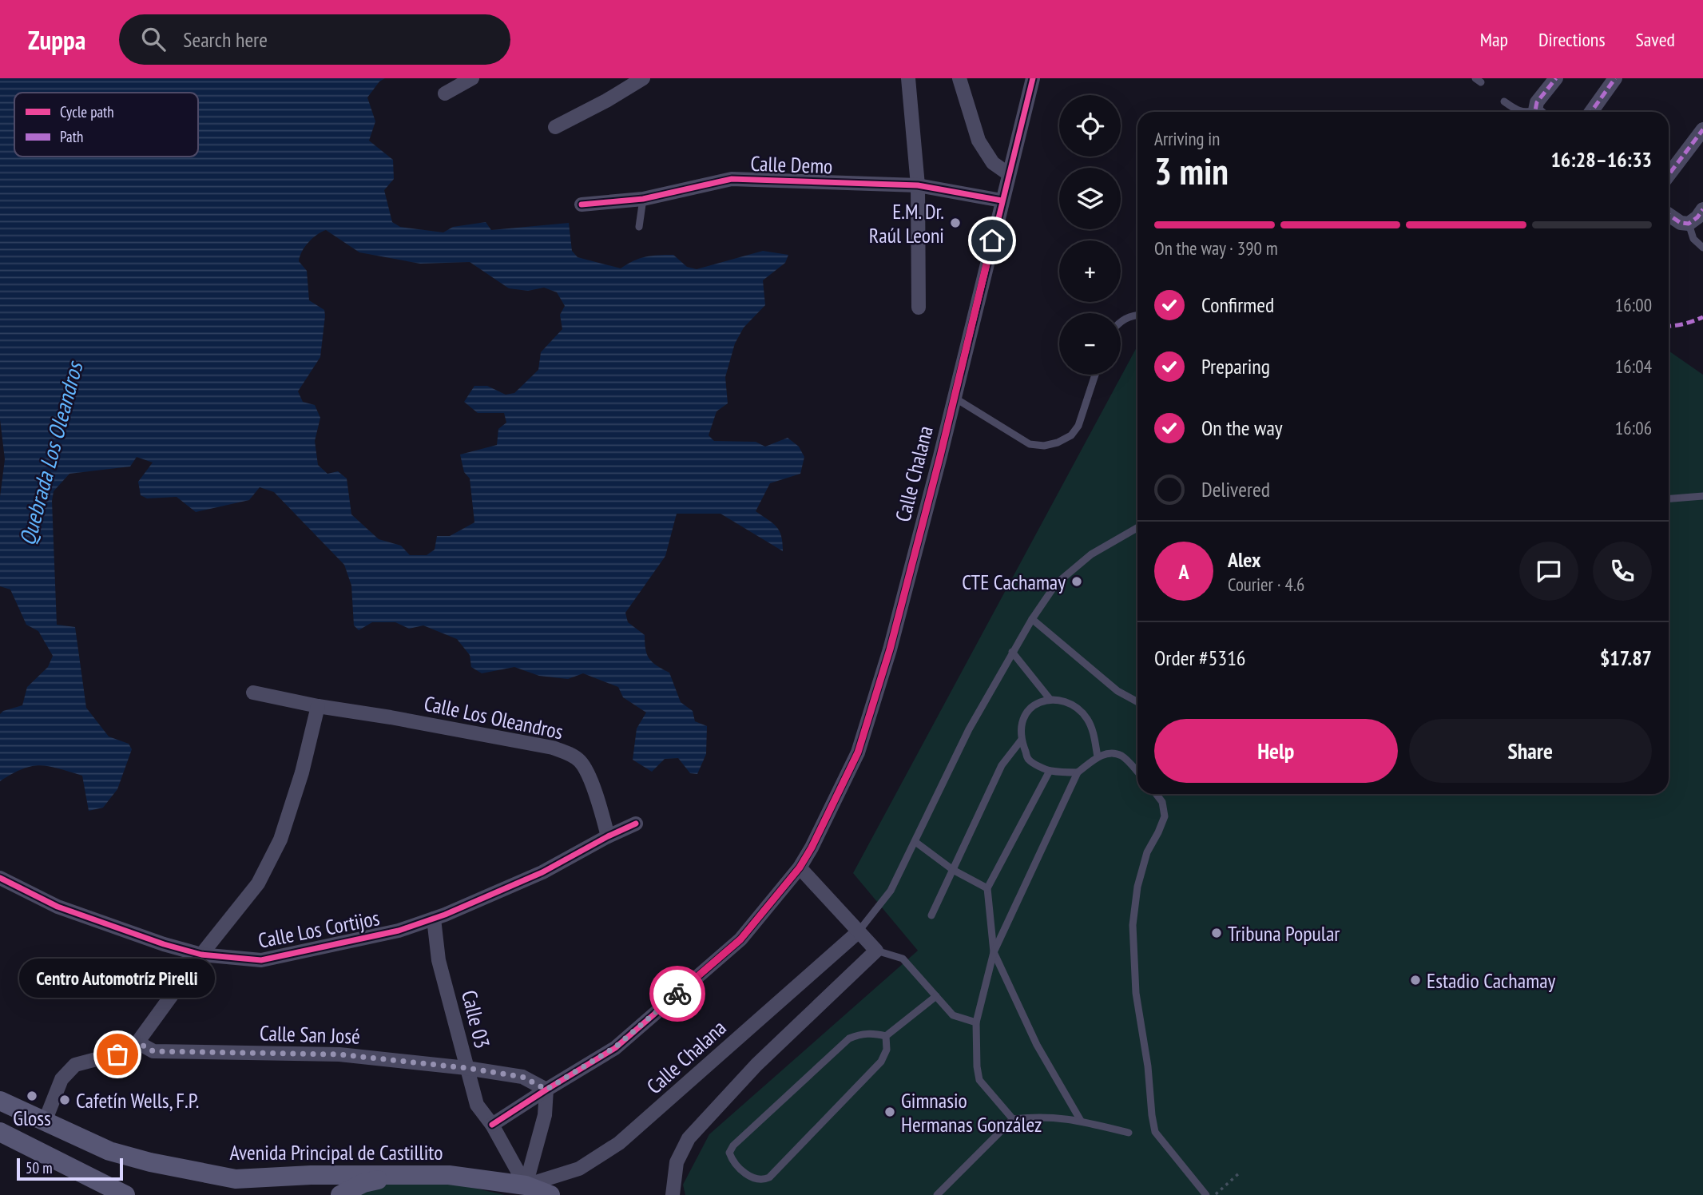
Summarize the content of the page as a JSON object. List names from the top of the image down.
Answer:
{
  "streets": {
    "main road": ["Avenida Principal de Castillito"],
    "street": [
      "Calle Demo",
      "Calle Chalana",
      "Calle Los Oleandros",
      "Calle Los Cortijos",
      "Calle 03",
      "Calle San José"
    ]
  },
  "crossings": [
    ["Calle Demo", "Calle Chalana"],
    ["Calle Chalana", "Calle 03"],
    ["Calle Chalana", "Calle San José"],
    ["Calle Chalana", "Avenida Principal de Castillito"],
    ["Calle Los Oleandros", "Calle Los Cortijos"],
    ["Calle Los Cortijos", "Calle 03"],
    ["Calle 03", "Calle San José"],
    ["Calle 03", "Avenida Principal de Castillito"]
  ],
  "water": ["Quebrada Los Oleandros"],
  "places": [
    "E.M. Dr. Raúl Leoni",
    "CTE Cachamay",
    "Tribuna Popular",
    "Estadio Cachamay",
    "Centro Automotríz Pirelli",
    "Gloss",
    "Cafetín Wells, F.P.",
    "Gimnasio Hermanas González"
  ],
  "legend": ["Cycle path", "Path"],
  "scale_bar": "50 m",
  "page": {
    "header": "Zuppa",
    "search": "Search here",
    "nav": ["Map", "Directions", "Saved"],
    "map_buttons": ["+", "−"],
    "heading": ["3 min", "Arriving in", "16:28–16:33"],
    "panel": [
      "Alex",
      "Courier · 4.6",
      "Order #5316",
      "$17.87"
    ],
    "bar": "On the way · 390 m",
    "list": [
      ["Confirmed", "16:00"],
      ["Preparing", "16:04"],
      ["On the way", "16:06"],
      "Delivered"
    ],
    "round": "A",
    "buttons": ["Help", "Share"],
    "bubble": "Centro Automotríz Pirelli",
    "scale": "50 m"
  }
}
